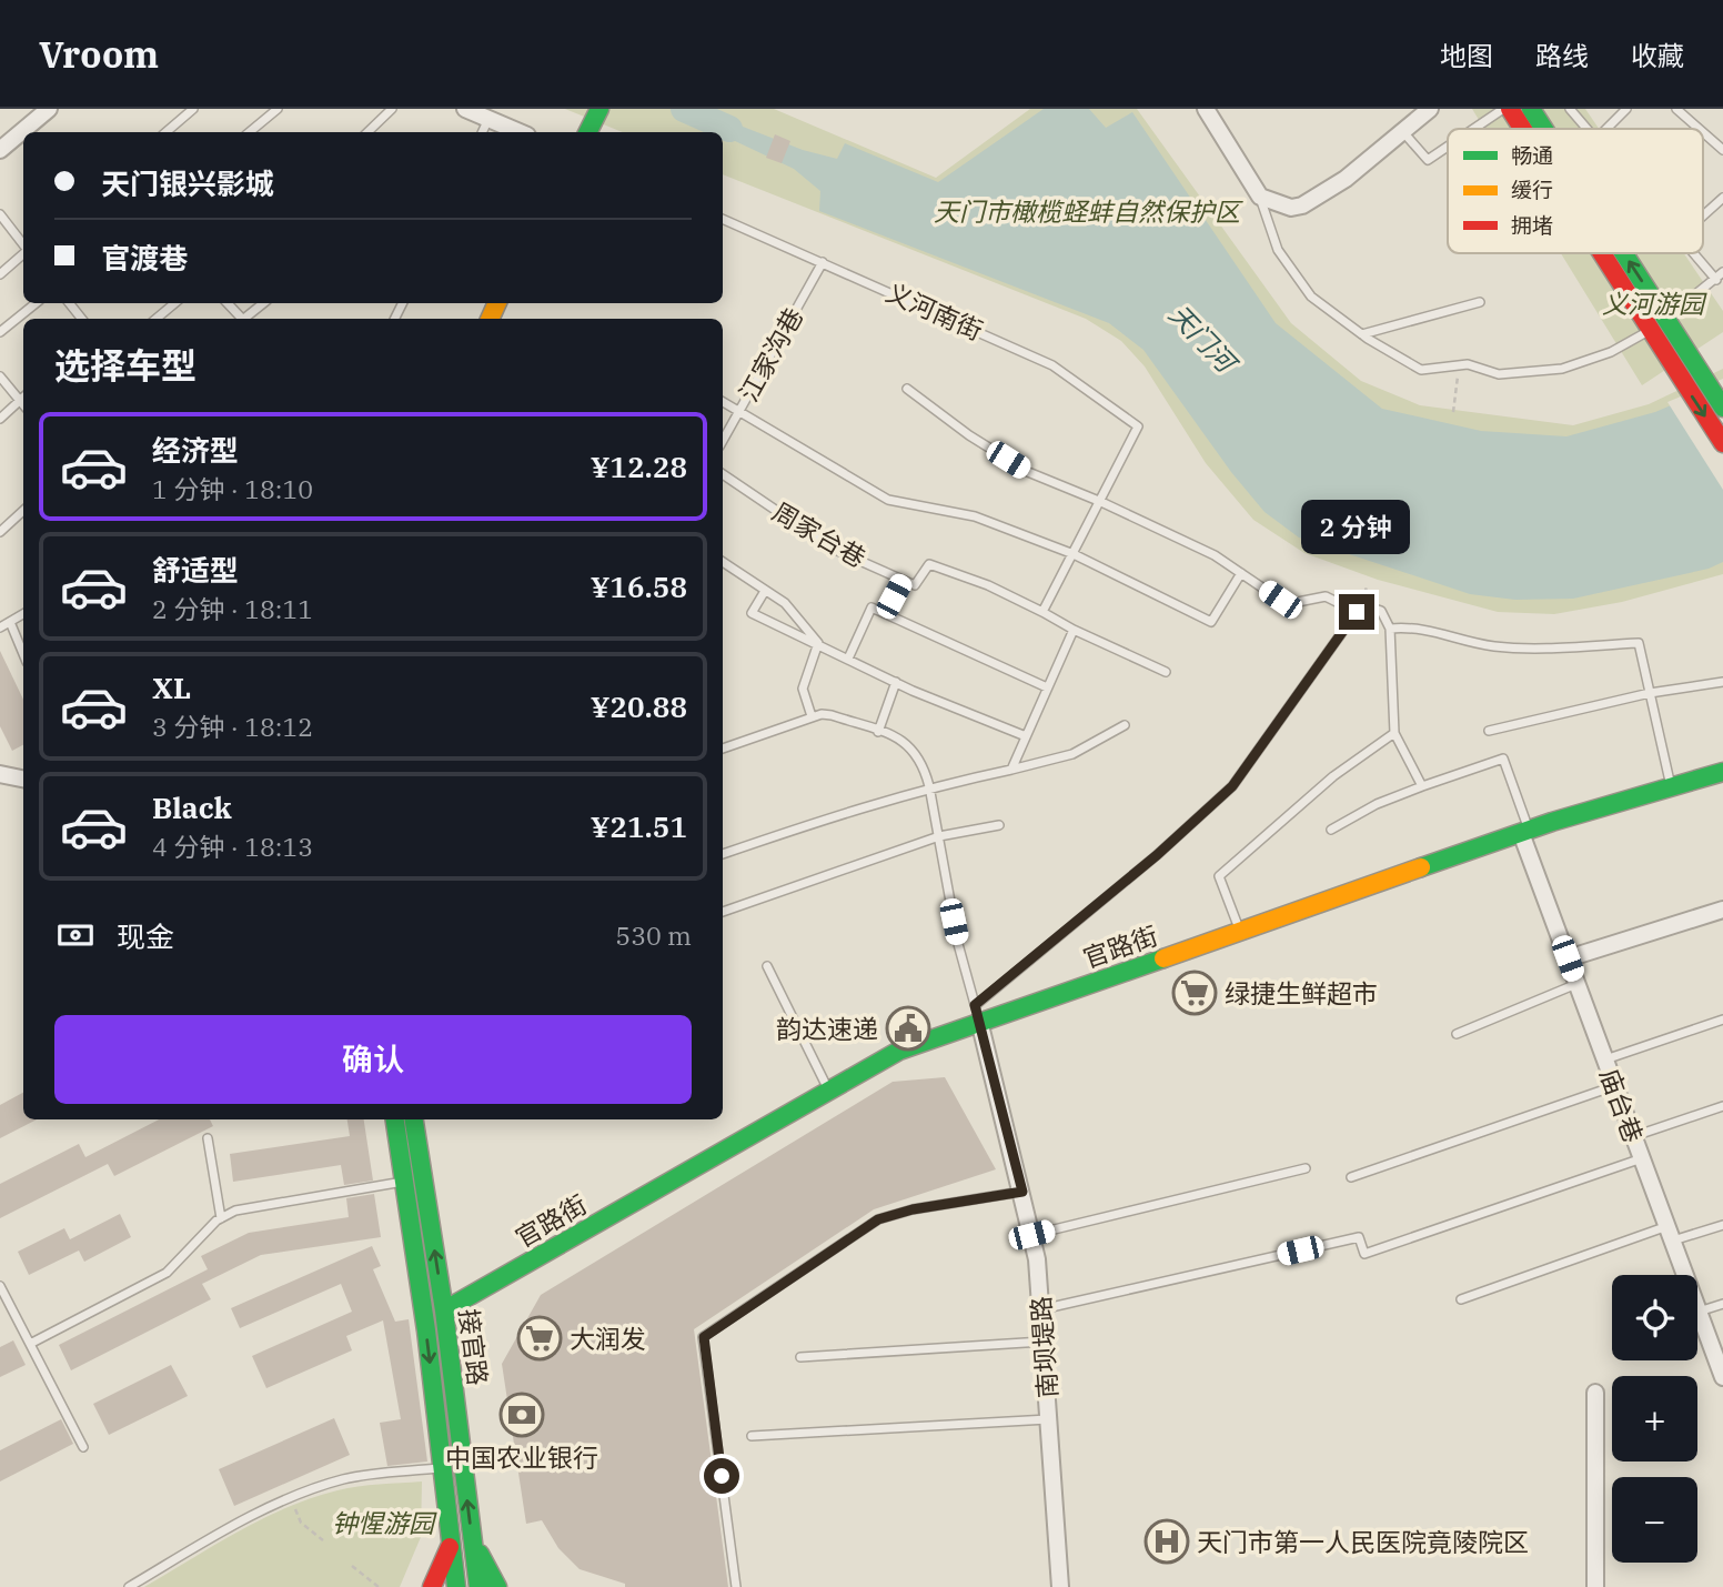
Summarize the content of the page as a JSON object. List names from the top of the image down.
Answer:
{
  "streets": {
    "main road": ["官路街", "接官路"],
    "street": ["庙台巷", "南坝堤路"],
    "lane": ["义河南街", "江家沟巷", "周家台巷"]
  },
  "crossings": [
    ["义河南街", "江家沟巷"],
    ["官路街", "庙台巷"],
    ["官路街", "接官路"],
    ["官路街", "南坝堤路"]
  ],
  "water": ["天门河"],
  "parks": ["天门市橄榄蛏蚌自然保护区", "义河游园", "钟惺游园"],
  "places": {
    "supermarket": ["绿捷生鲜超市", "大润发"],
    "public building": ["韵达速递"],
    "bank": ["中国农业银行"],
    "hospital": ["天门市第一人民医院竟陵院区"]
  },
  "legend": ["畅通", "缓行", "拥堵"],
  "page": {
    "header": "Vroom",
    "nav": ["地图", "路线", "收藏"],
    "banner": ["天门银兴影城", "官渡巷"],
    "heading": "选择车型",
    "list": [
      {
        "name": "经济型",
        "note": "1 分钟 · 18:10",
        "value": "¥12.28"
      },
      {
        "name": "舒适型",
        "note": "2 分钟 · 18:11",
        "value": "¥16.58"
      },
      {
        "name": "XL",
        "note": "3 分钟 · 18:12",
        "value": "¥20.88"
      },
      {
        "name": "Black",
        "note": "4 分钟 · 18:13",
        "value": "¥21.51"
      }
    ],
    "bubble": "2 分钟",
    "pay": ["现金", "530 m"],
    "buttons": "确认",
    "map_buttons": ["+", "−"]
  }
}
